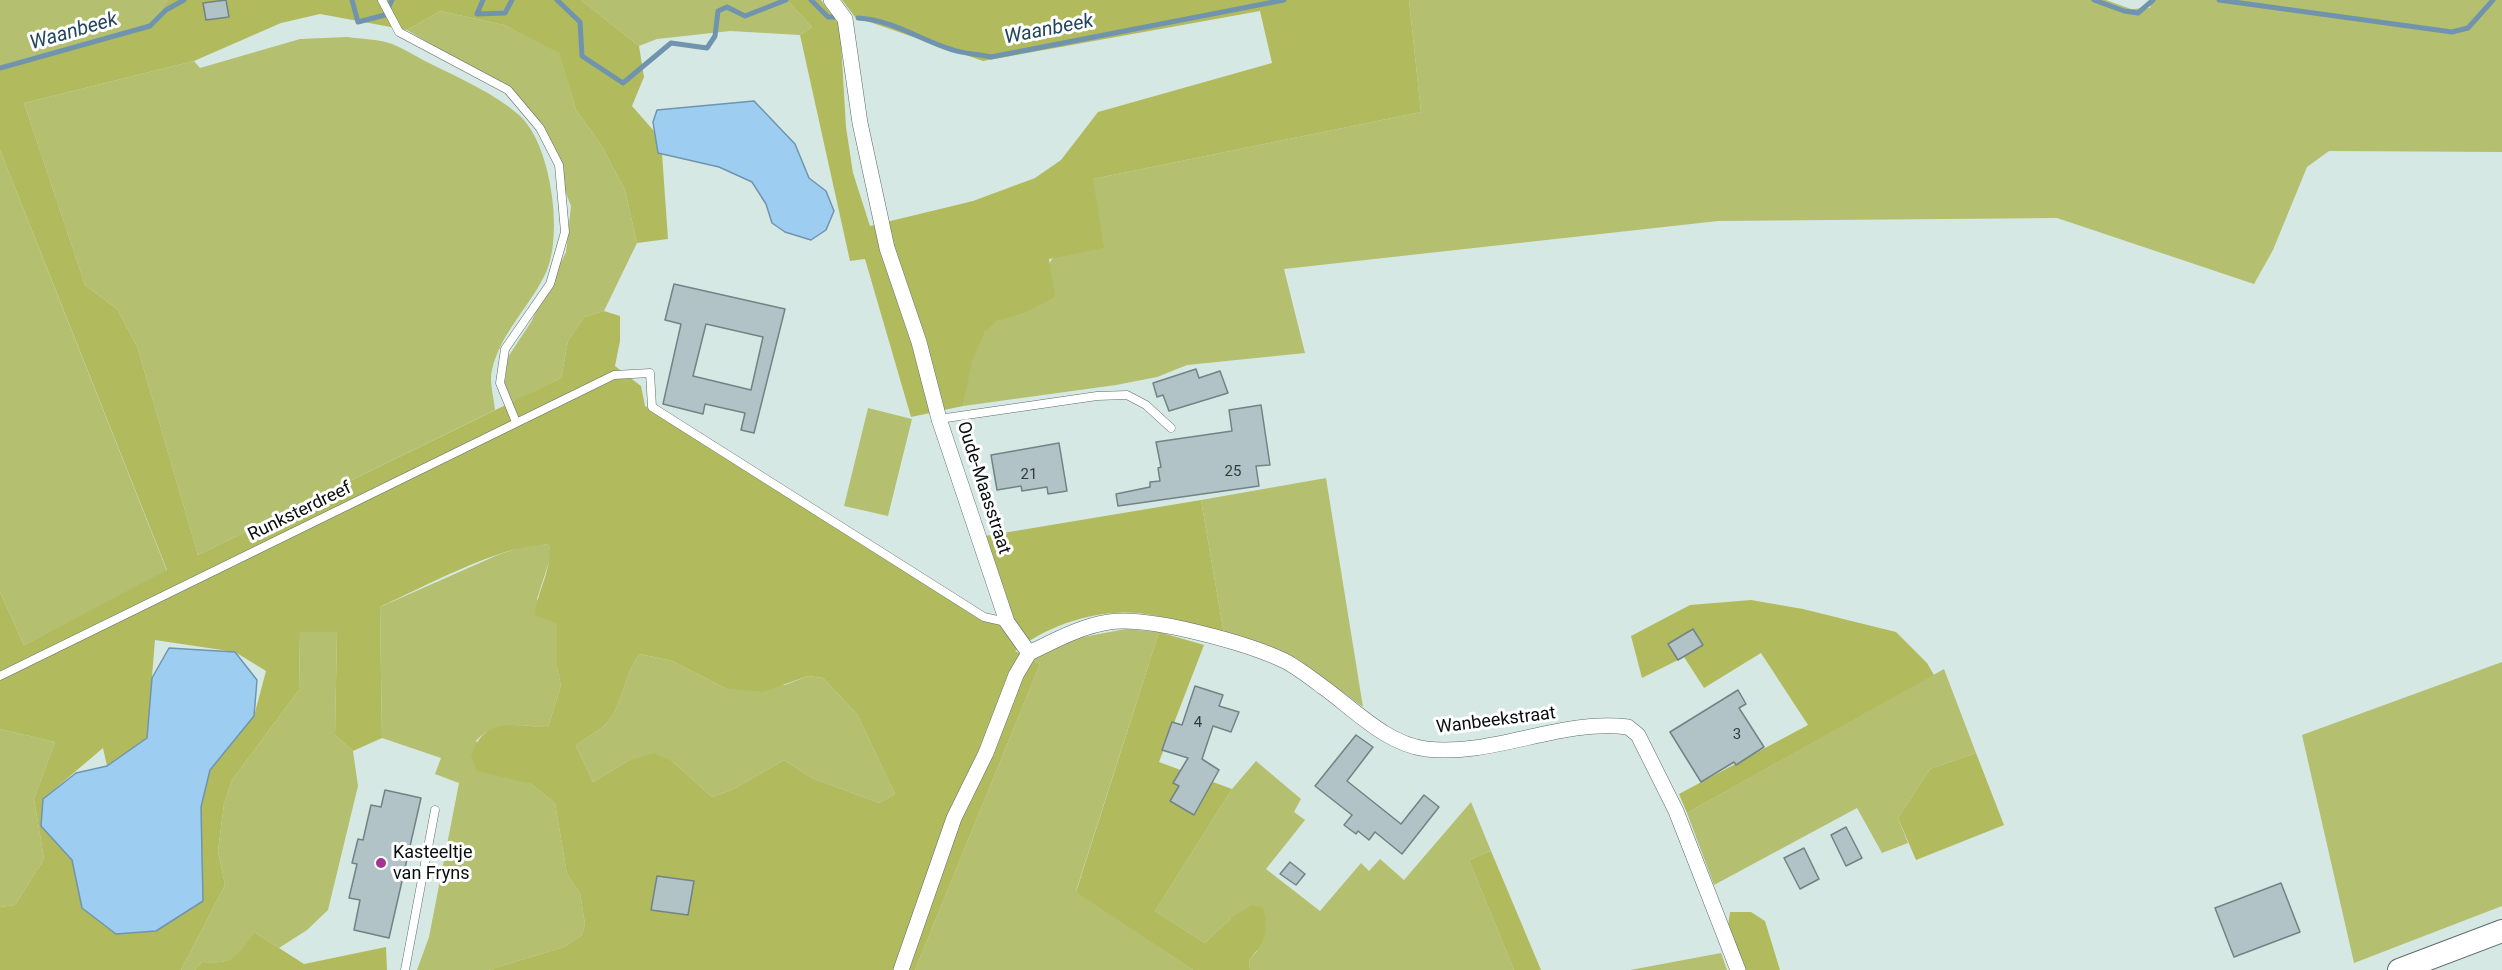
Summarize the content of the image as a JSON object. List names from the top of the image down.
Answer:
{
  "streets": {
    "street": ["Oude-Maasstraat", "Wanbeekstraat"],
    "lane": ["Runksterdreef"]
  },
  "crossings": [
    ["Oude-Maasstraat", "Runksterdreef"],
    ["Oude-Maasstraat", "Wanbeekstraat"]
  ],
  "water": ["Waanbeek"],
  "places": ["Kasteeltje van Fryns"],
  "house_numbers": [
    "25",
    "21",
    "4",
    "3"
  ]
}
